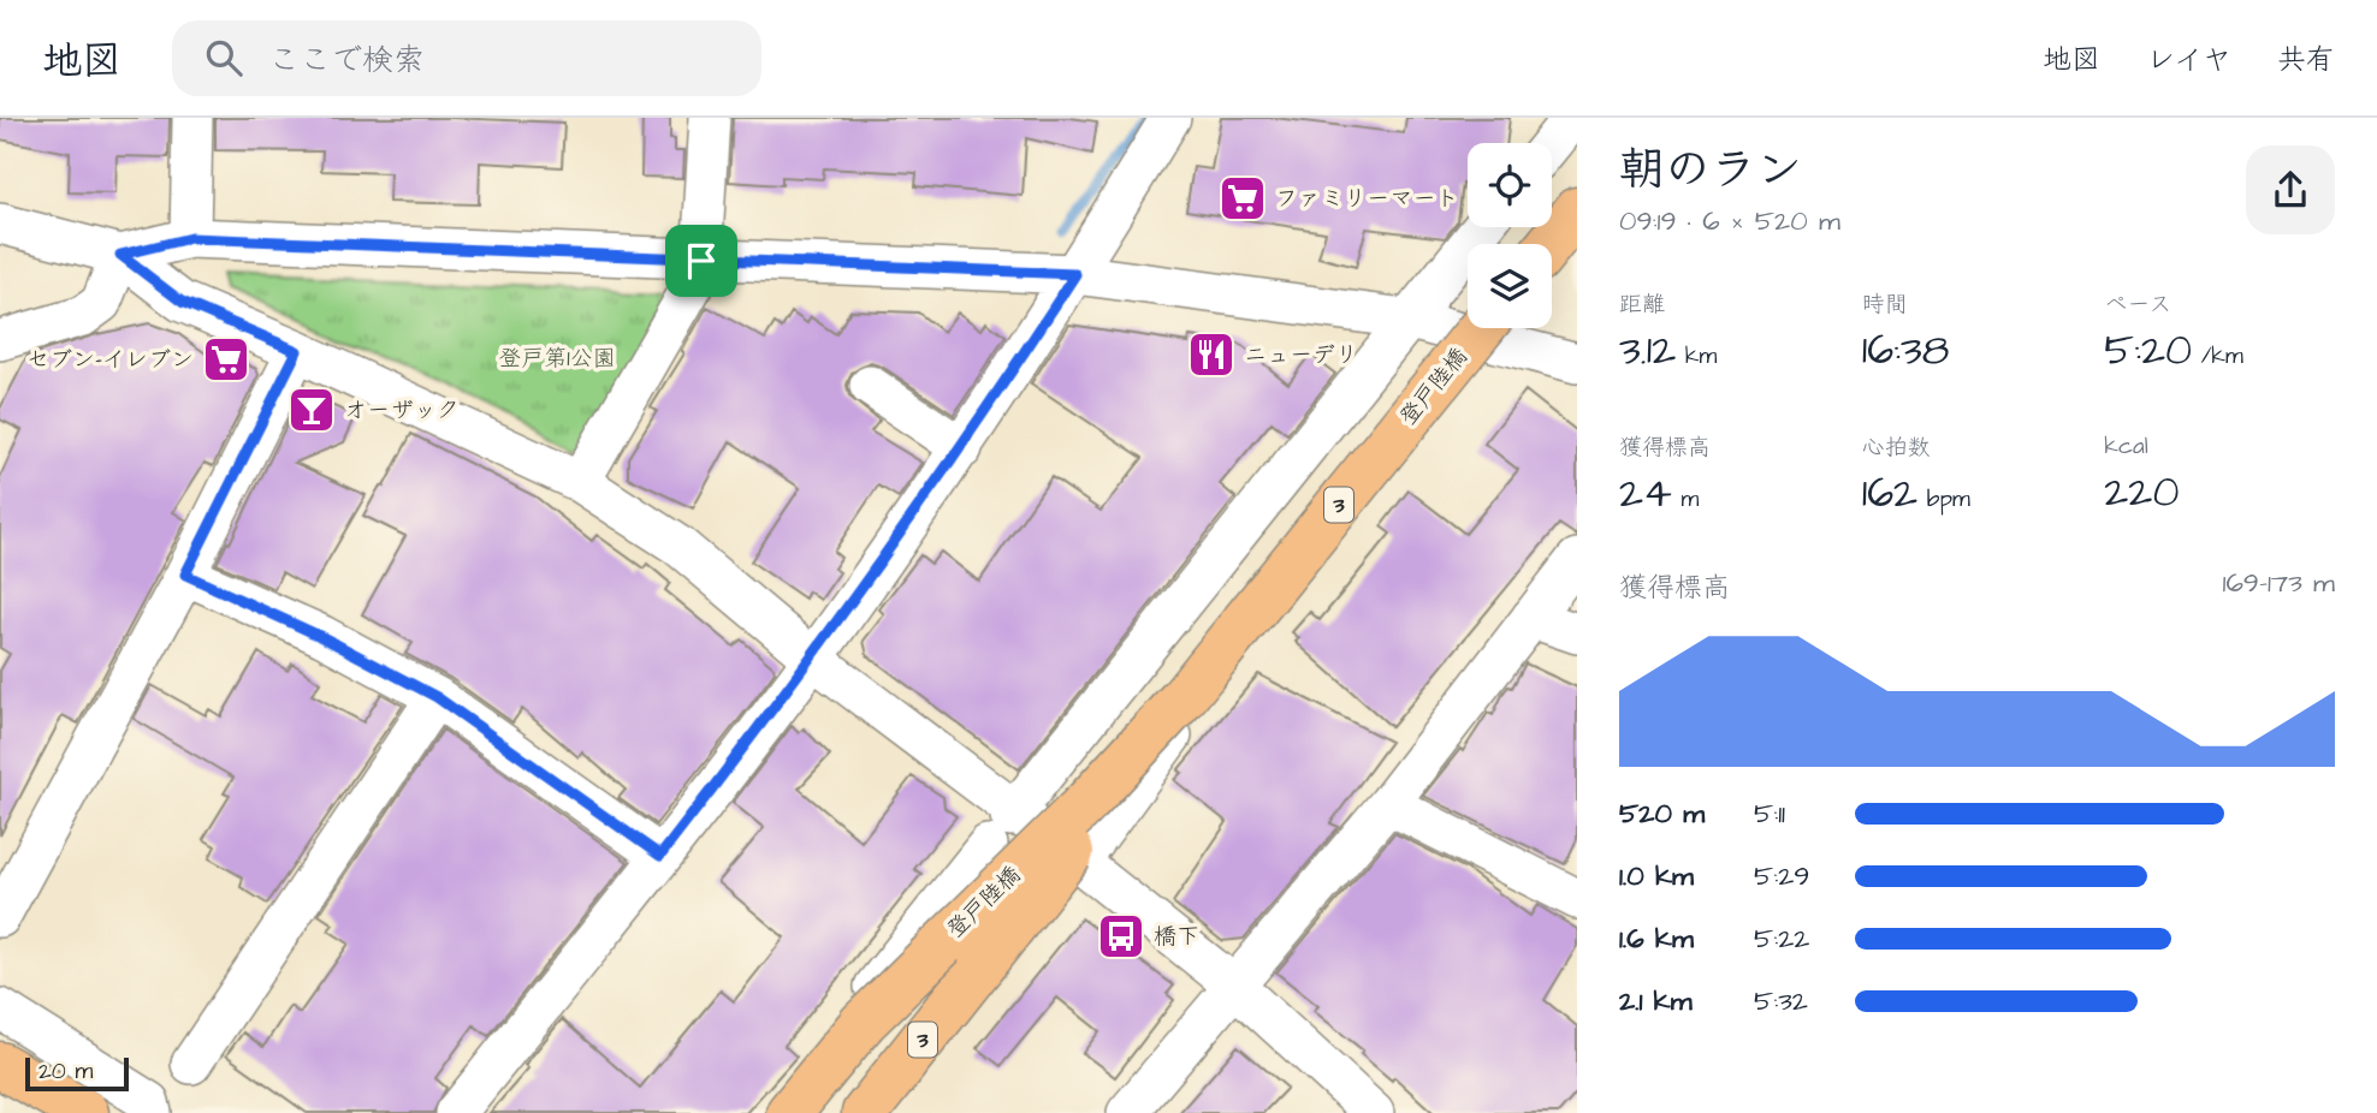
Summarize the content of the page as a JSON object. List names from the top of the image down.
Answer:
{
  "streets": {
    "main road": ["登戸陸橋", "3"]
  },
  "parks": ["登戸第1公園"],
  "places": {
    "supermarket": ["ファミリーマート", "セブン-イレブン"],
    "restaurant": ["ニューデリ"],
    "bar": ["オーザック"],
    "bus stop": ["橋下"]
  },
  "scale_bar": "20 m",
  "page": {
    "header": "地図",
    "search": "ここで検索",
    "nav": ["地図", "レイヤ", "共有"],
    "heading": ["朝のラン", "09:19 · 6 × 520 m"],
    "stats": [
      ["距離", "3.12 km"],
      ["時間", "16:38"],
      ["ペース", "5:20 /km"],
      ["獲得標高", "24 m"],
      ["心拍数", "162 bpm"],
      ["kcal", "220"]
    ],
    "chart": ["獲得標高", "169–173 m"],
    "list": [
      {
        "name": "520 m",
        "note": "5:11"
      },
      {
        "name": "1.0 km",
        "note": "5:29"
      },
      {
        "name": "1.6 km",
        "note": "5:22"
      },
      {
        "name": "2.1 km",
        "note": "5:32"
      }
    ],
    "scale": "20 m"
  }
}
